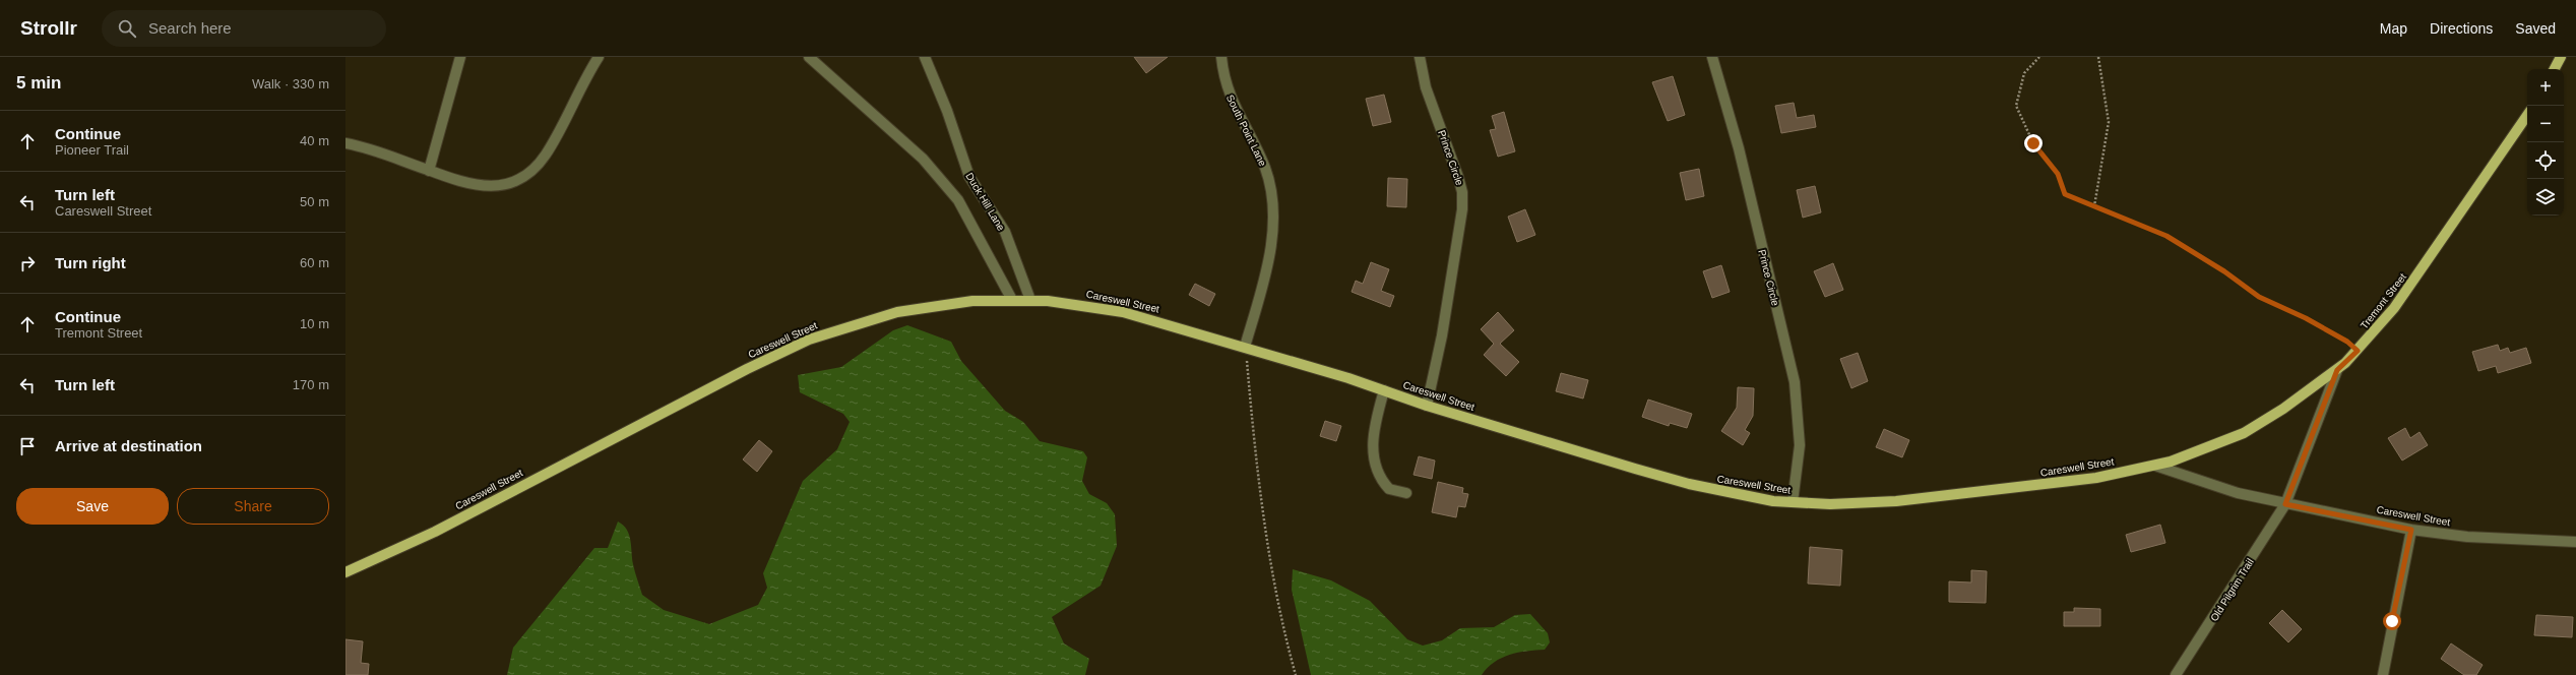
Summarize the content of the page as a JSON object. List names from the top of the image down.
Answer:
{
  "streets": {
    "main road": ["Careswell Street", "Tremont Street"],
    "street": [
      "South Point Lane",
      "Prince Circle",
      "Duck Hill Lane",
      "Old Pilgrim Trail"
    ]
  },
  "crossings": [
    ["South Point Lane", "Careswell Street"],
    ["Prince Circle", "Careswell Street"],
    ["Duck Hill Lane", "Careswell Street"],
    ["Careswell Street", "Tremont Street"],
    ["Careswell Street", "Old Pilgrim Trail"],
    ["Tremont Street", "Old Pilgrim Trail"]
  ],
  "page": {
    "header": "Strollr",
    "search": "Search here",
    "nav": ["Map", "Directions", "Saved"],
    "heading": ["5 min", "Walk · 330 m"],
    "map_buttons": ["+", "−"],
    "list": [
      ["Continue", "Pioneer Trail", "40 m"],
      ["Turn left", "Careswell Street", "50 m"],
      ["Turn right", "60 m"],
      ["Continue", "Tremont Street", "10 m"],
      ["Turn left", "170 m"],
      "Arrive at destination"
    ],
    "buttons": ["Save", "Share"]
  }
}
